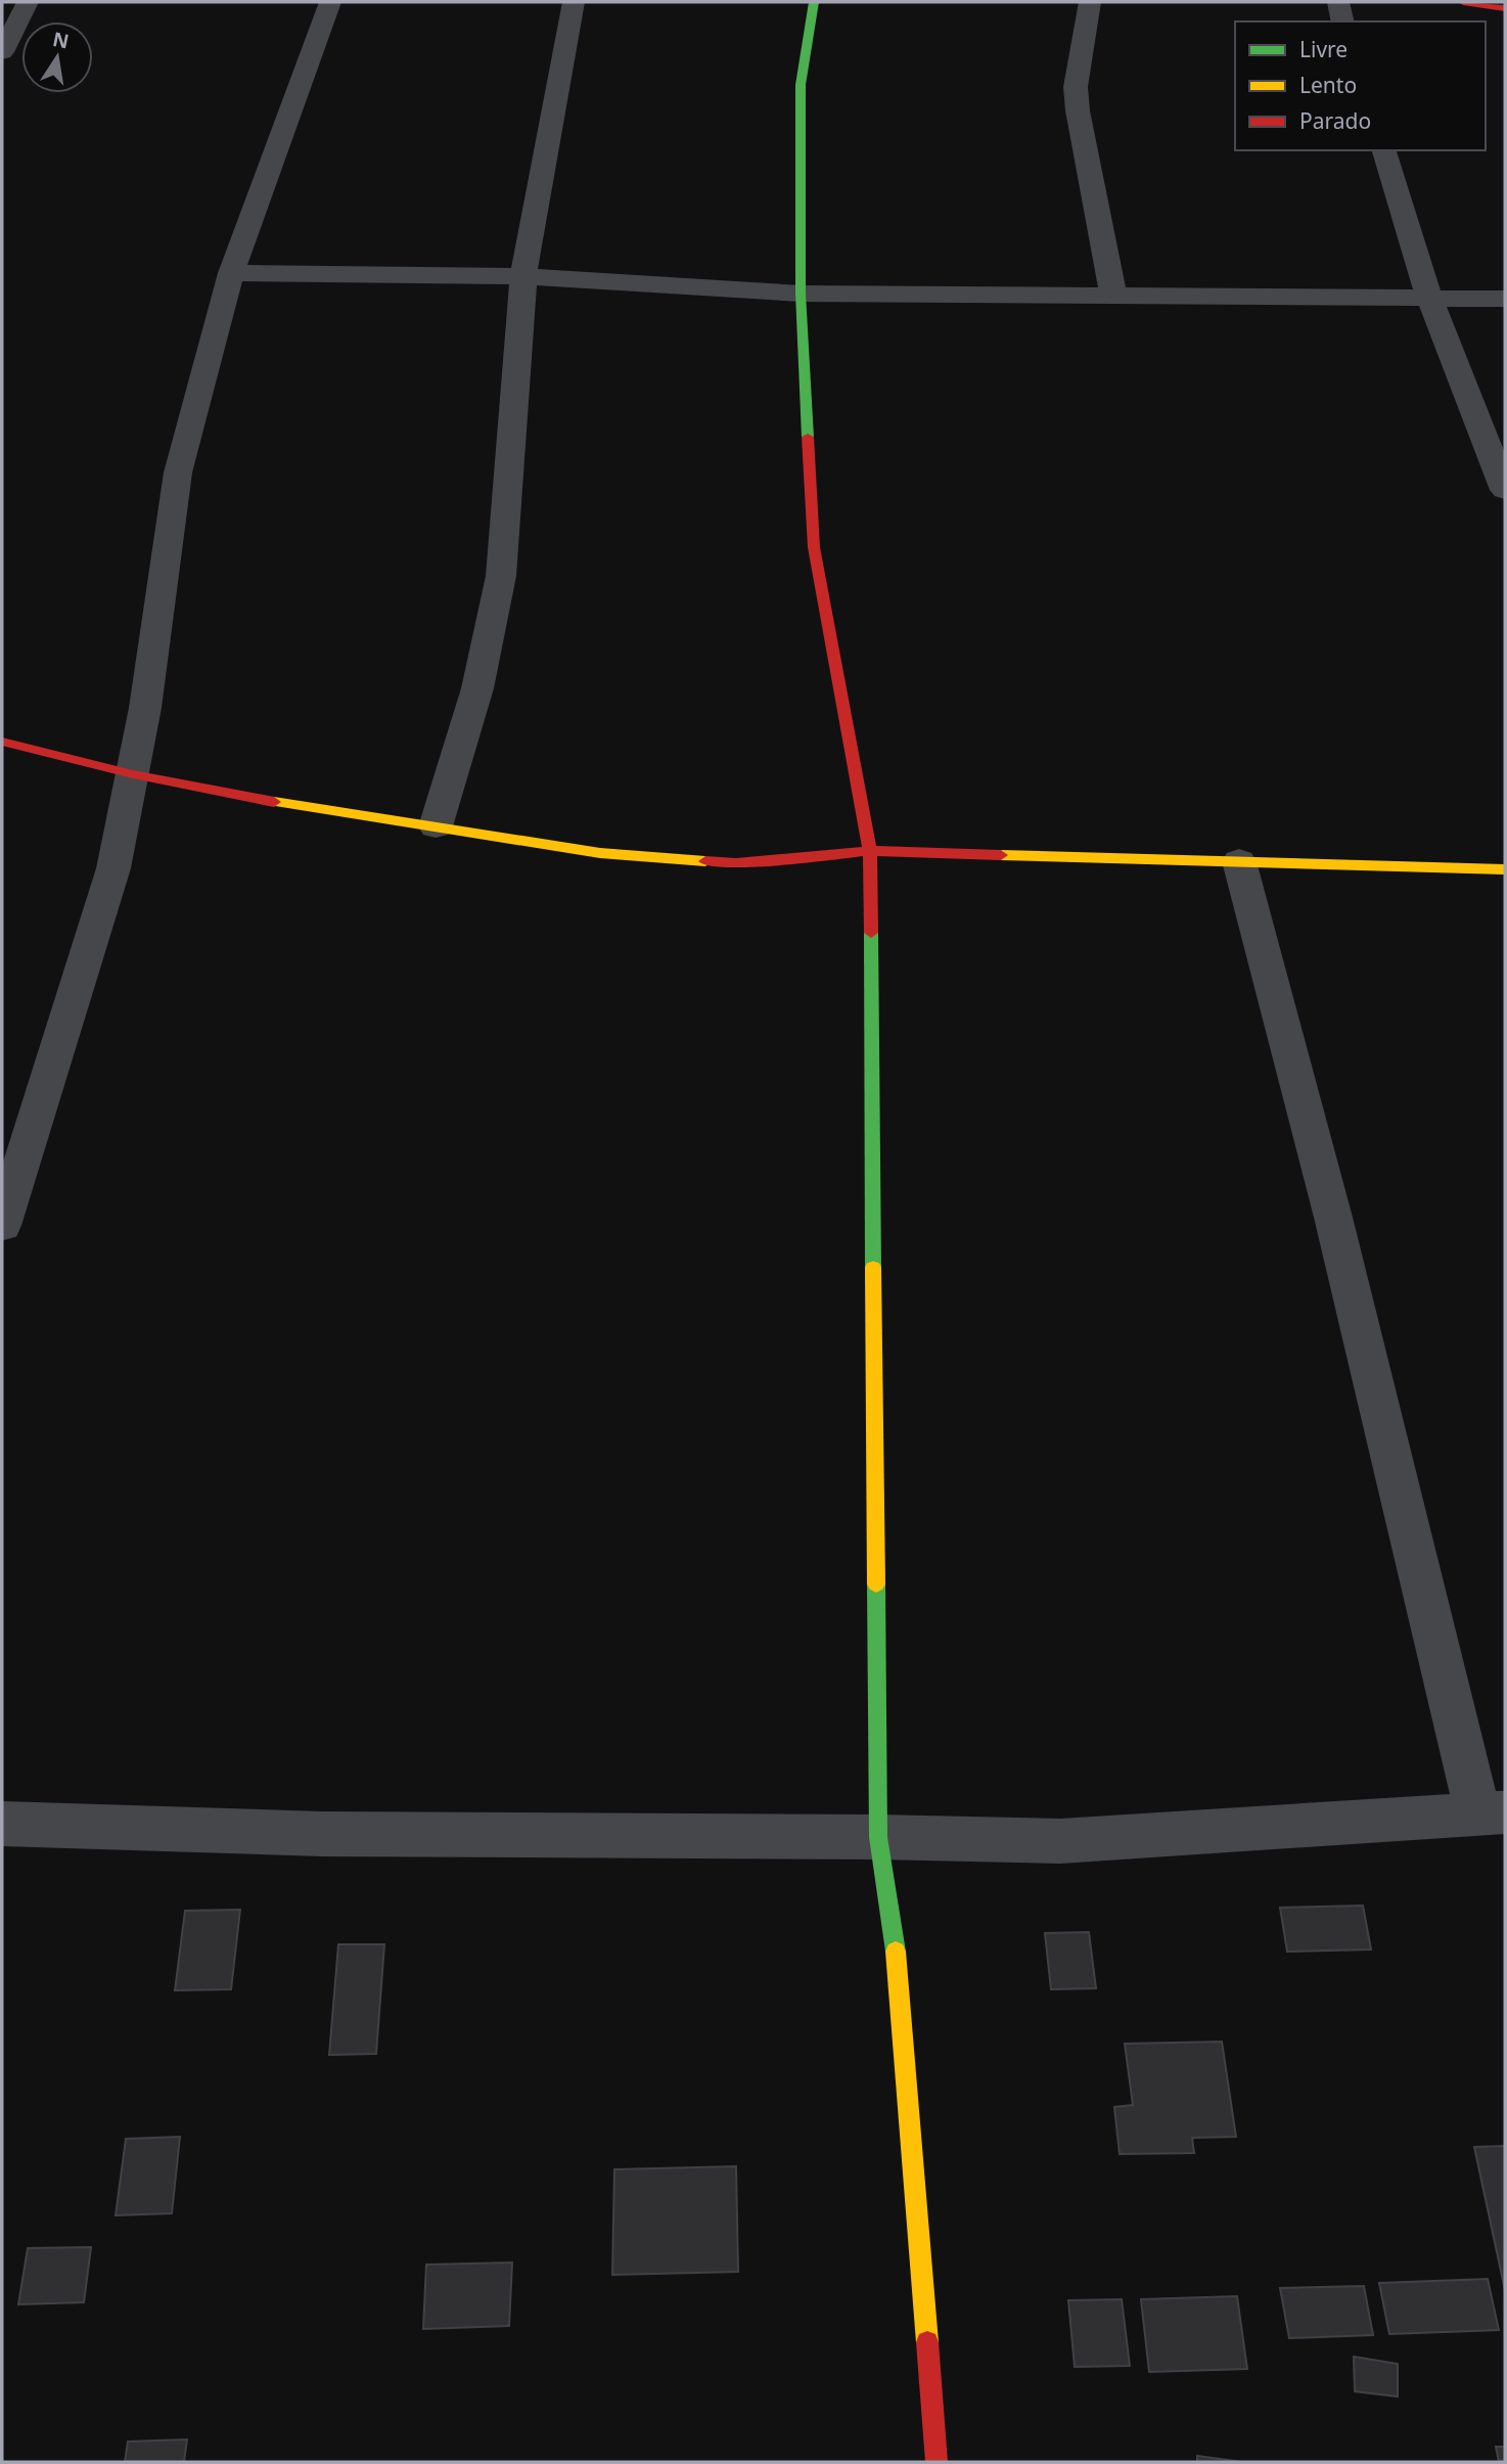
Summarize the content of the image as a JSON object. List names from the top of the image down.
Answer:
{
  "legend": ["Livre", "Lento", "Parado"],
  "north": "top"
}
